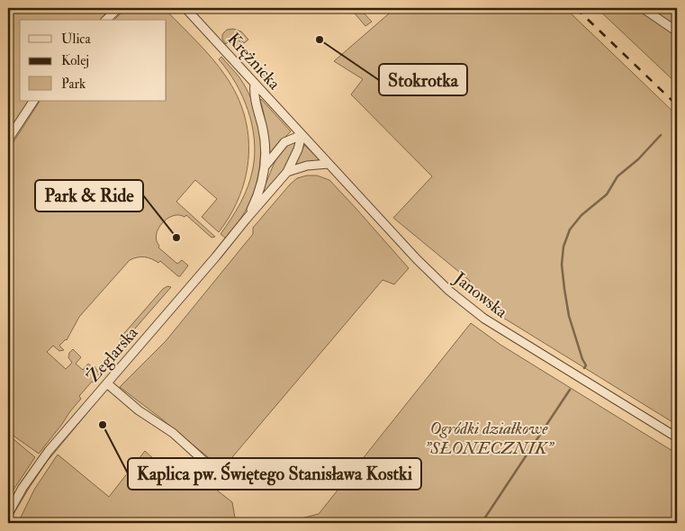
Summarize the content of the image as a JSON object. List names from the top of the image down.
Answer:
{
  "streets": {
    "street": ["Krężnicka", "Janowska", "Żeglarska"]
  },
  "crossings": [
    ["Krężnicka", "Janowska"],
    ["Krężnicka", "Żeglarska"],
    ["Janowska", "Żeglarska"]
  ],
  "parks": ["Ogródki działkowe \"SŁONECZNIK\""],
  "places": ["Stokrotka", "Park & Ride", "Kaplica pw. Świętego Stanisława Kostki"],
  "legend": ["Ulica", "Kolej", "Park"]
}
